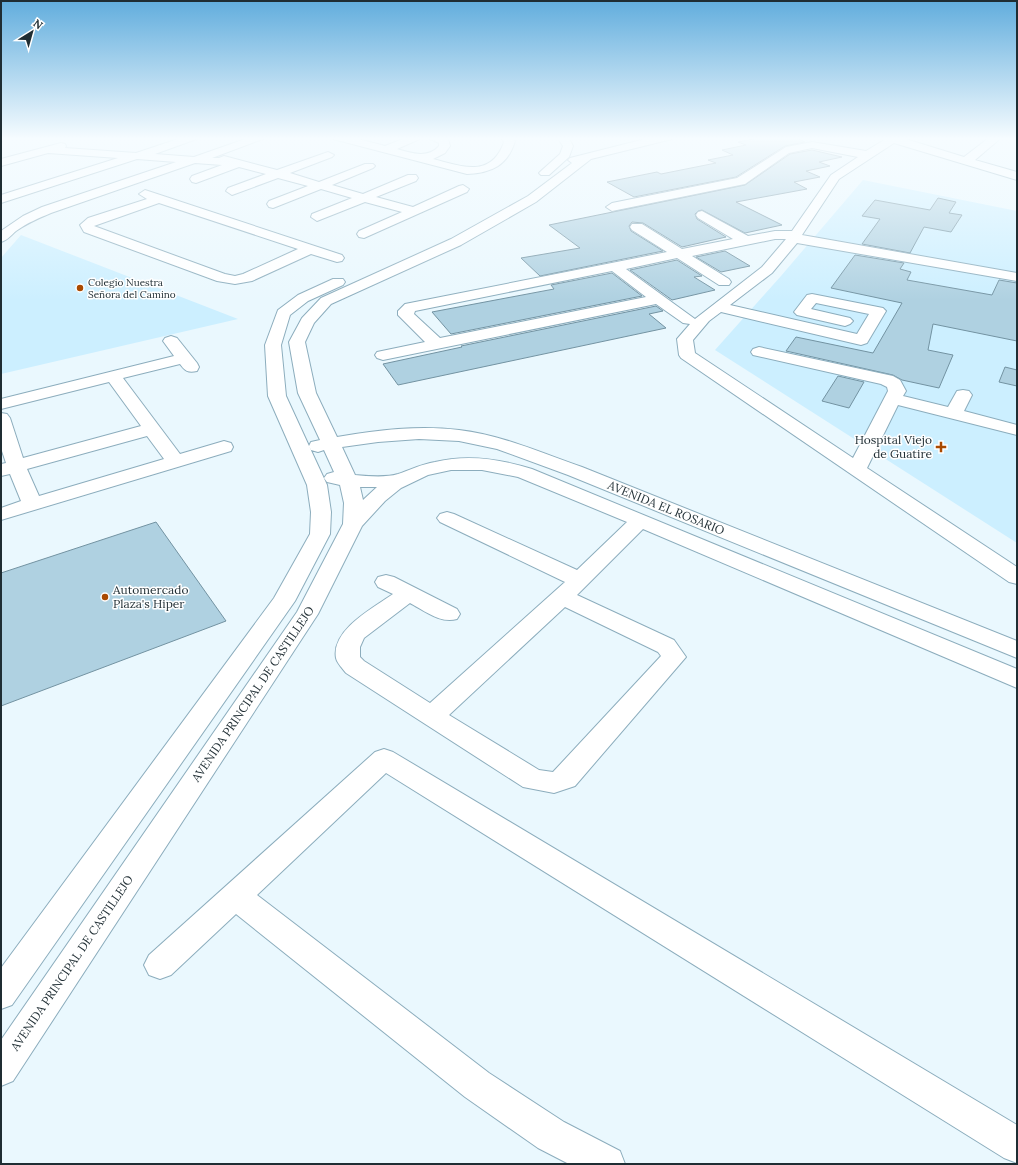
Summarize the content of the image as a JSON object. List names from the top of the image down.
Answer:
{
  "streets": {
    "street": ["AVENIDA EL ROSARIO", "AVENIDA PRINCIPAL DE CASTILLEJO"]
  },
  "crossings": [
    ["AVENIDA EL ROSARIO", "AVENIDA PRINCIPAL DE CASTILLEJO"]
  ],
  "places": {
    "other": ["Colegio Nuestra Señora del Camino", "Automercado Plaza's Hiper"],
    "health": ["Hospital Viejo de Guatire"]
  },
  "north": "top right"
}
